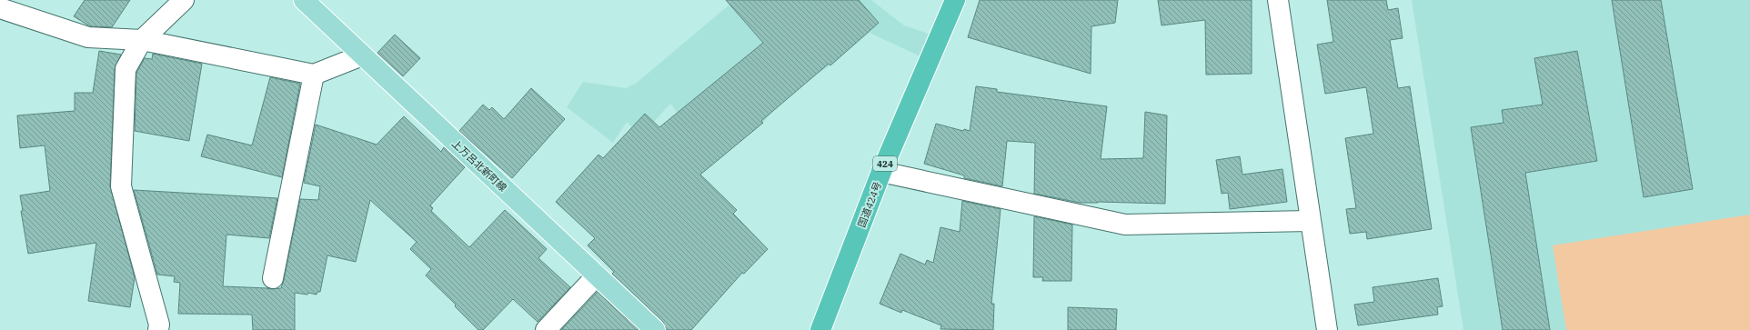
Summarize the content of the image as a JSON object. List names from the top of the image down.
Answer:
{
  "streets": {
    "highway": ["424", "国道424号"],
    "main road": ["上万呂北新町線"]
  }
}
